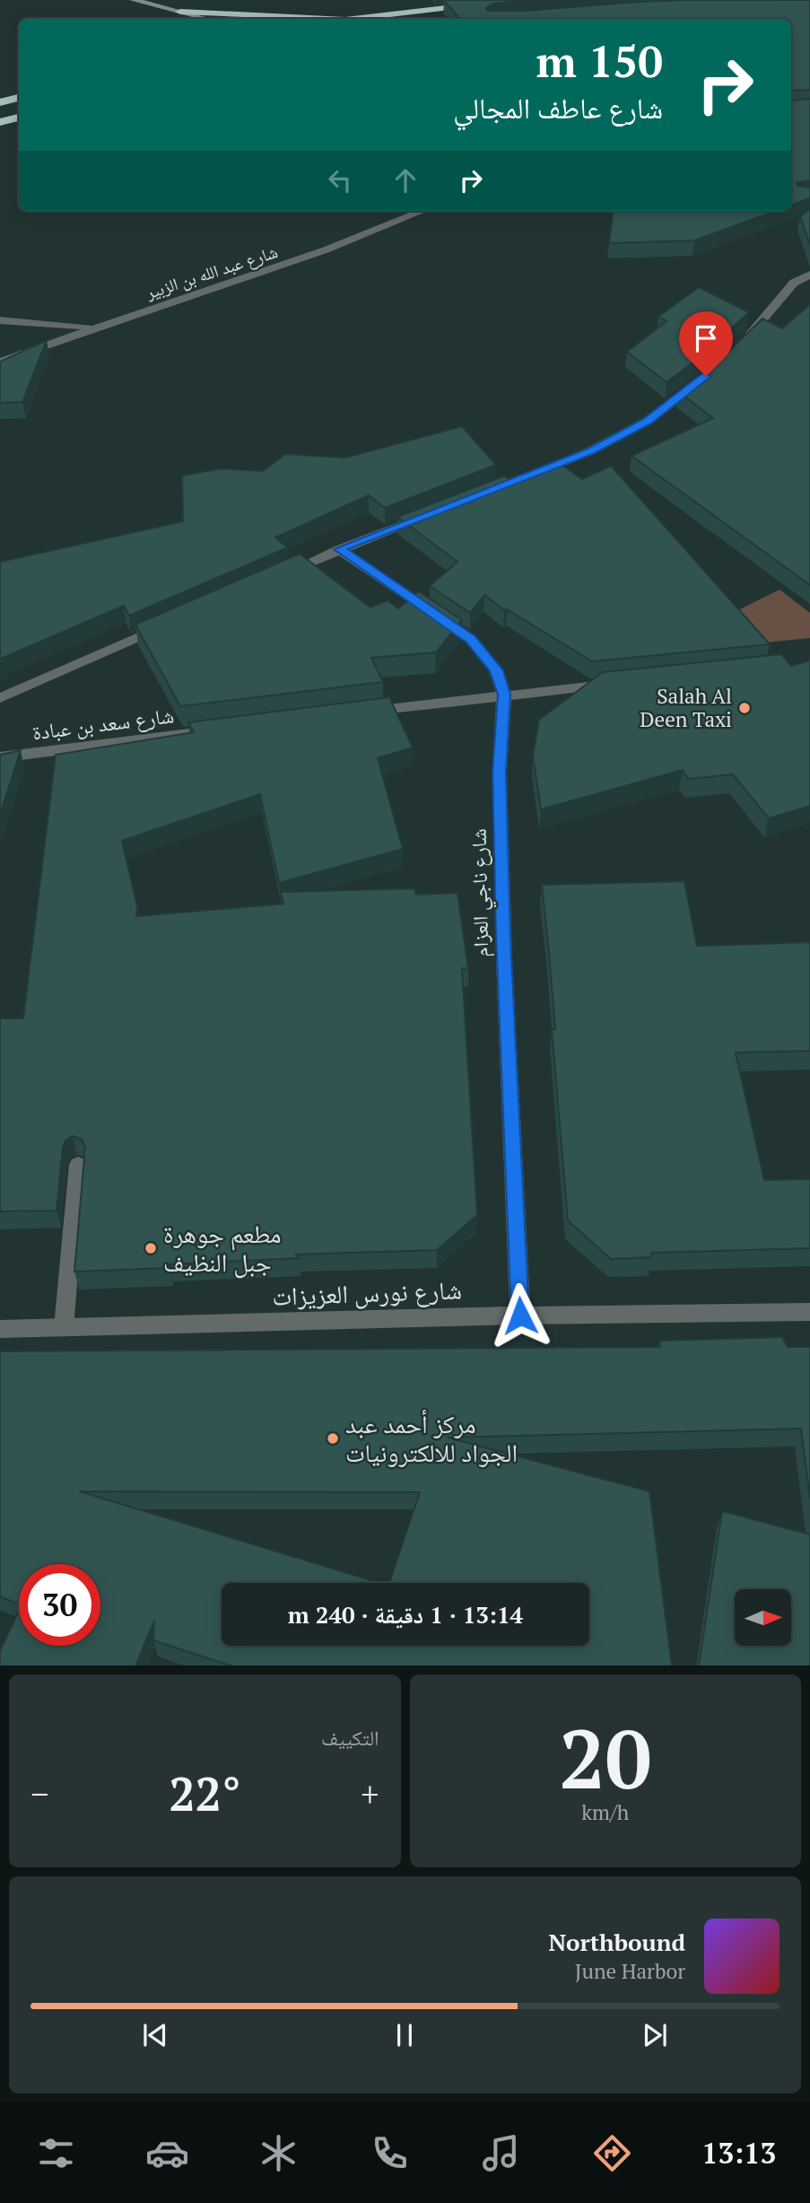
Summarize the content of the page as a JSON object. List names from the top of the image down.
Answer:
{
  "streets": {
    "street": [
      "شارع عبد الله بن الزبير",
      "شارع سعد بن عبادة",
      "شارع ناجي العزام",
      "شارع نورس العزيزات"
    ]
  },
  "crossings": [
    ["شارع ناجي العزام", "شارع نورس العزيزات"]
  ],
  "places": ["Salah Al Deen Taxi", "مطعم جوهرة جبل النظيف", "مركز أحمد عبد الجواد للالكترونيات"],
  "north": "right",
  "page": {
    "turn": ["150 m", "شارع عاطف المجالي"],
    "limit": "30",
    "trip": "13:14 · 1 دقيقة · 240 m",
    "tile": [
      ["20", "km/h"],
      "التكييف"
    ],
    "heat": ["−", "22°", "+"],
    "song": ["Northbound", "June Harbor"],
    "tabs": "13:13"
  }
}
